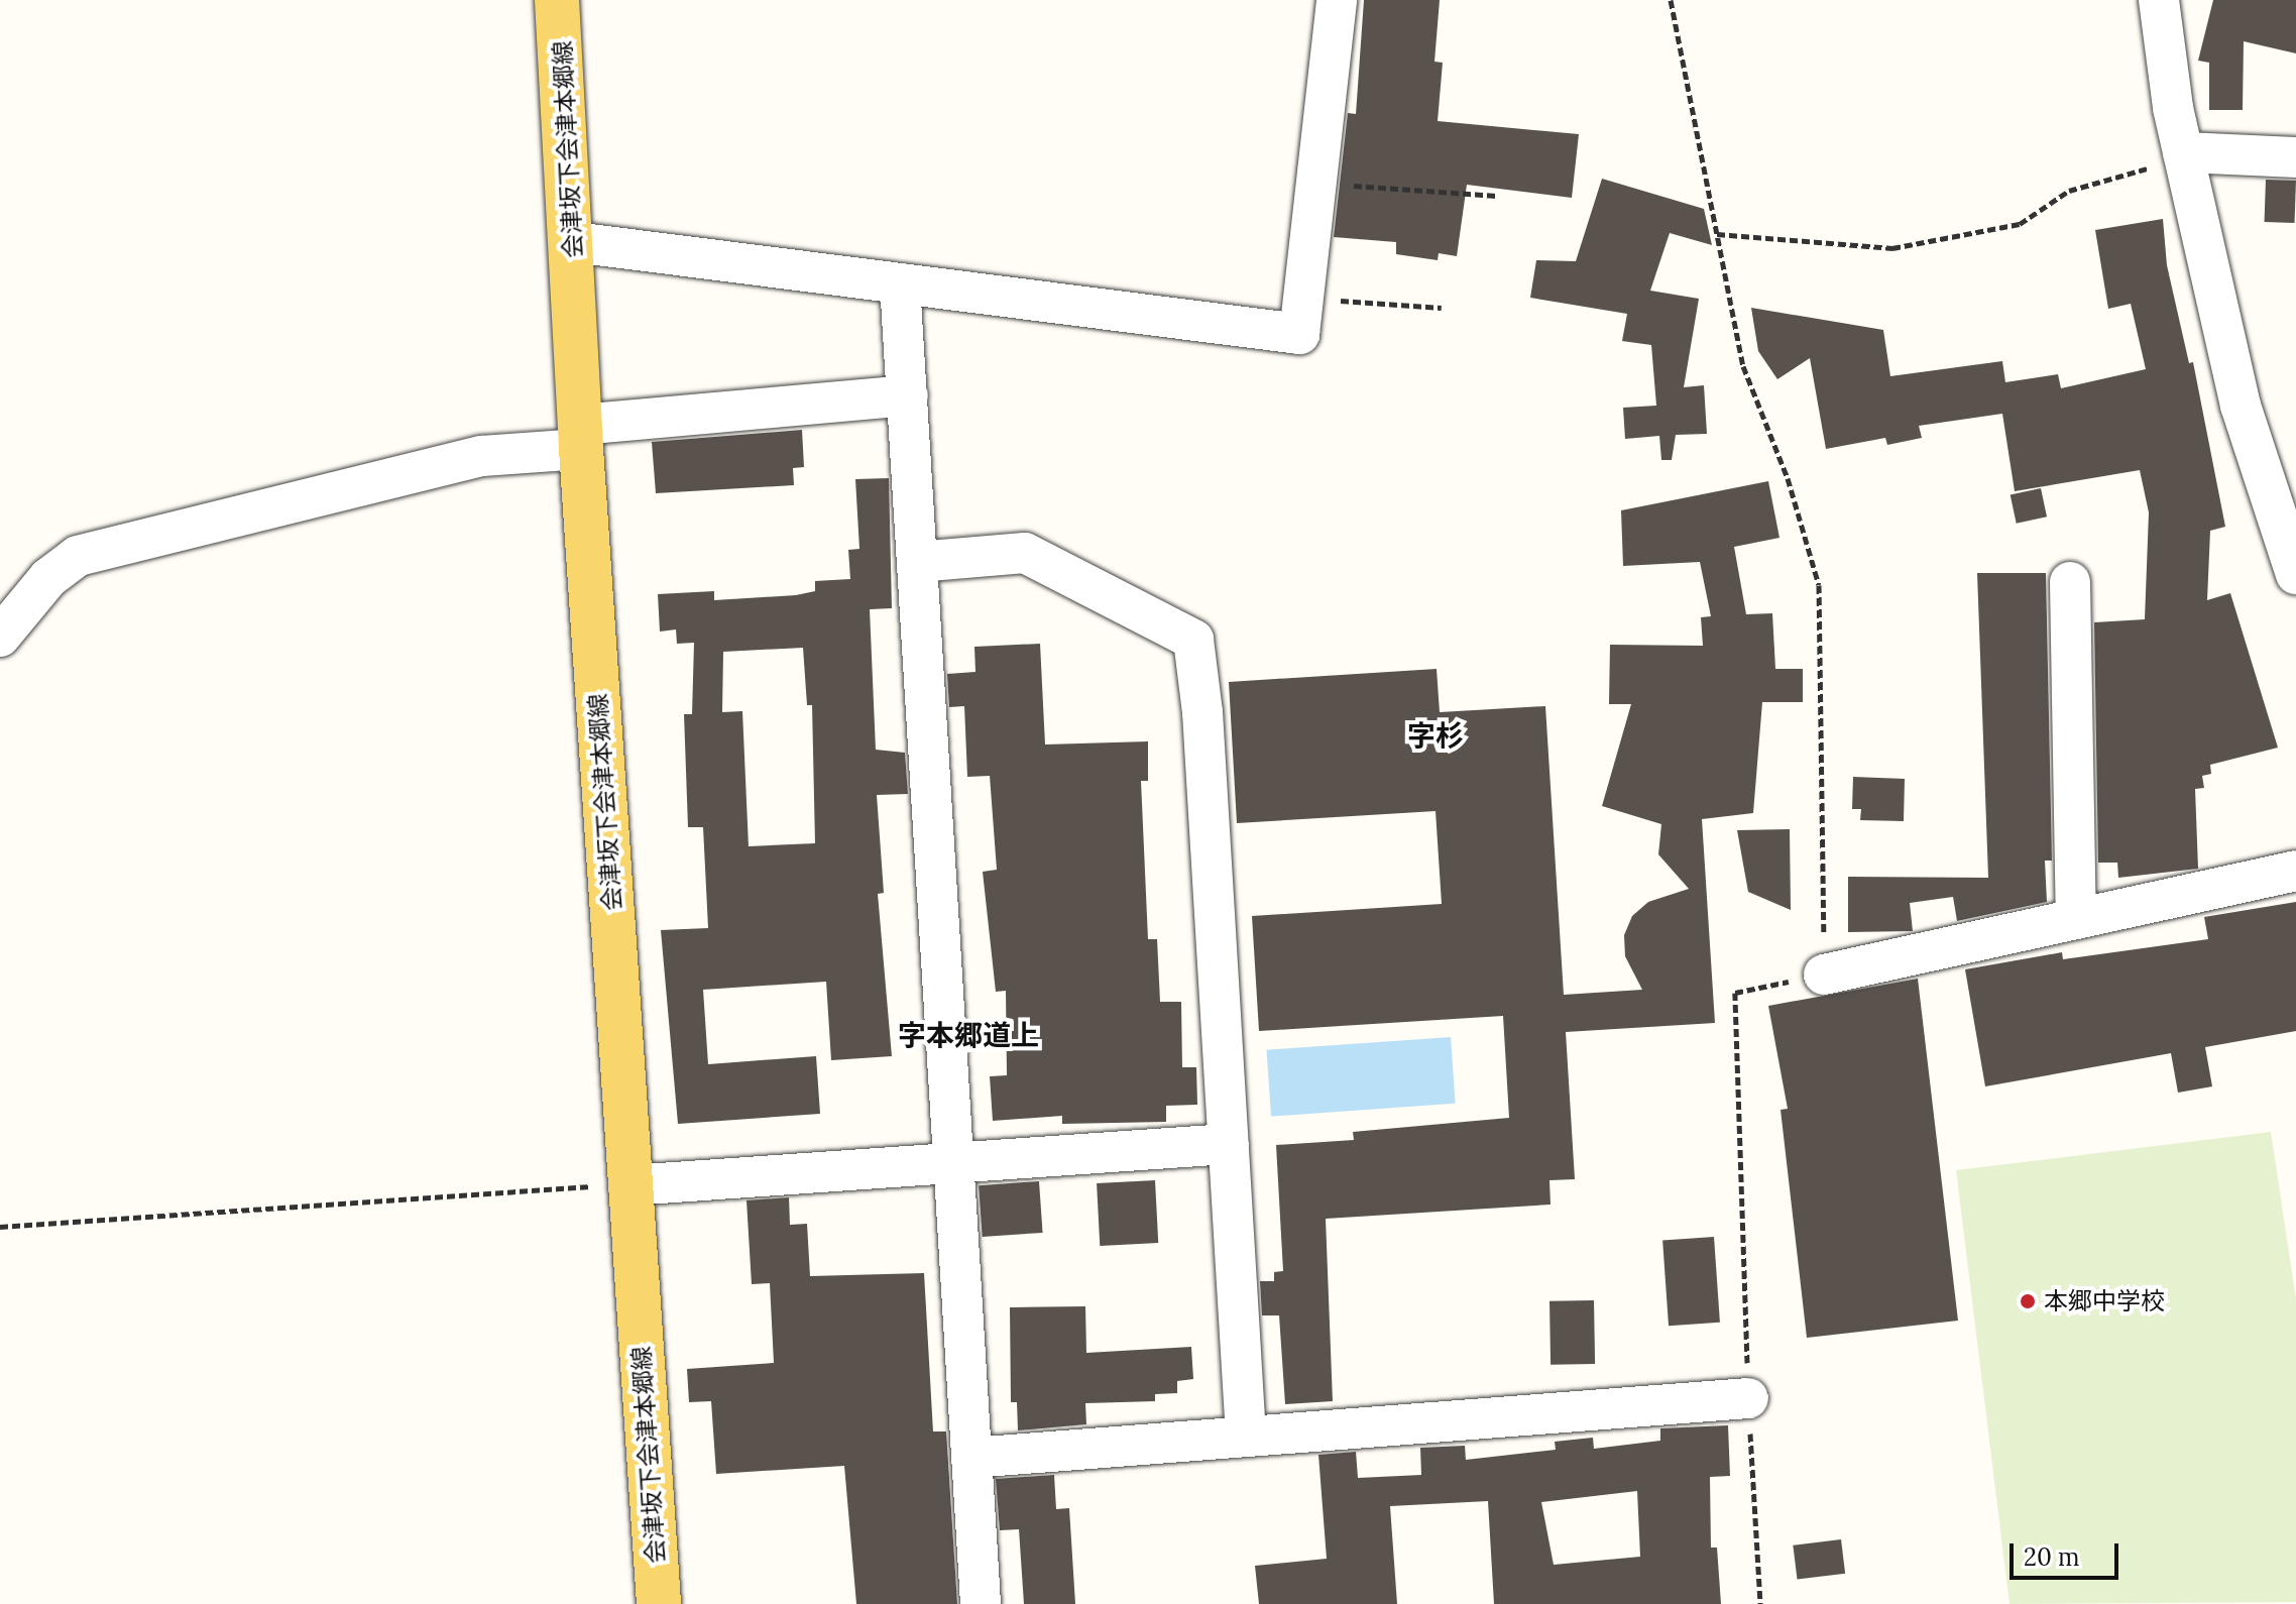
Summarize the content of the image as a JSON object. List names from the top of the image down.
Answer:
{
  "streets": {
    "main road": ["会津坂下会津本郷線"]
  },
  "districts": ["字杉", "字本郷道上"],
  "places": ["本郷中学校"],
  "scale_bar": "20 m"
}
